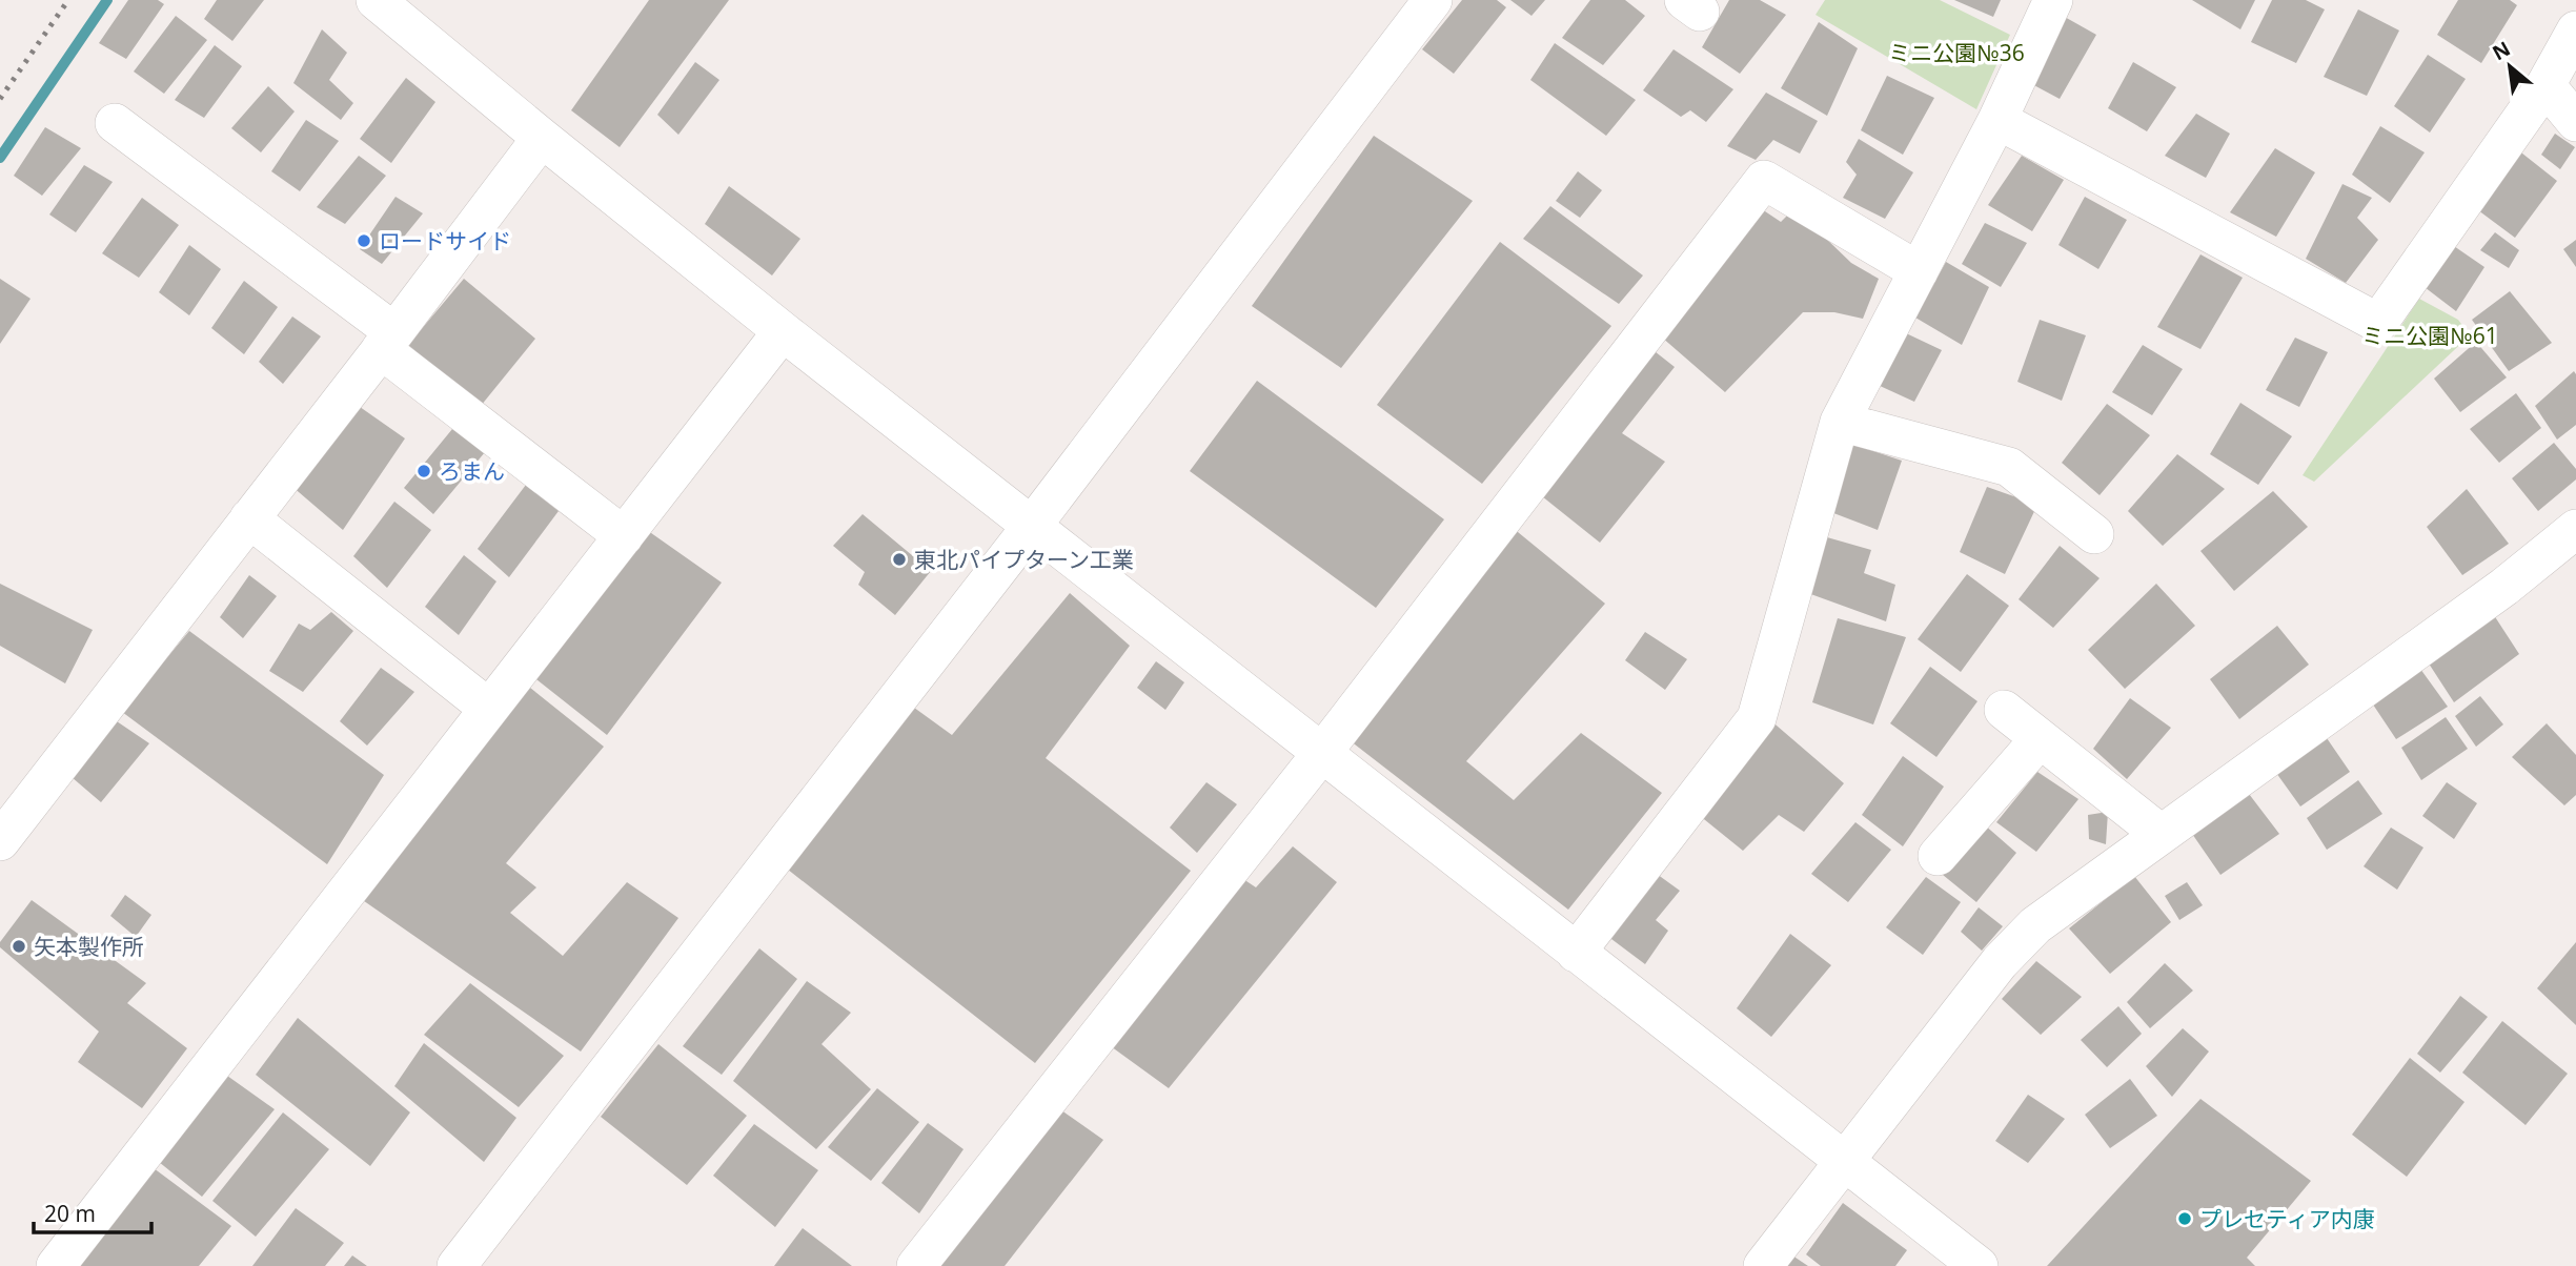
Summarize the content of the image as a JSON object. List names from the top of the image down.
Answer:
{
  "parks": ["ミニ公園№36", "ミニ公園№61"],
  "places": [
    "ロードサイド",
    "ろまん",
    "東北パイプターン工業",
    "矢本製作所",
    "プレセティア内康"
  ],
  "scale_bar": "20 m",
  "north": "top left"
}
